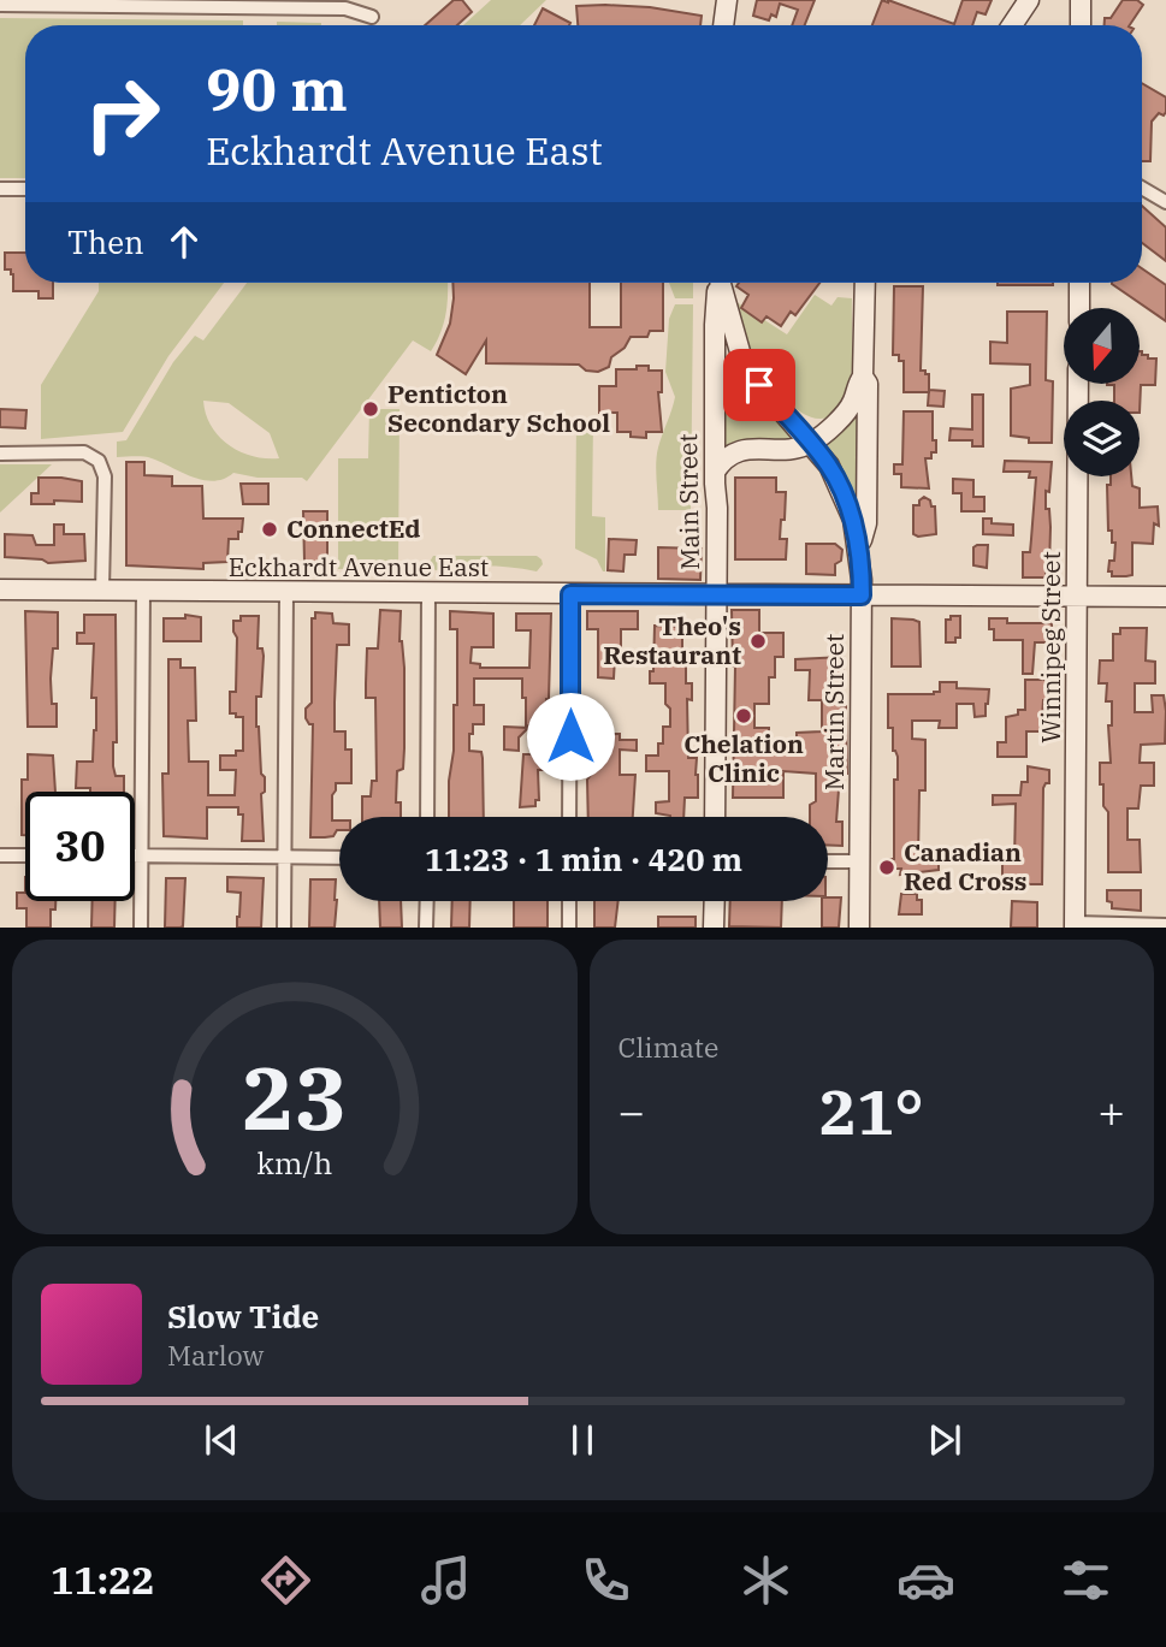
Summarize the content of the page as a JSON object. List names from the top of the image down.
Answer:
{
  "streets": {
    "main road": [
      "Main Street",
      "Eckhardt Avenue East",
      "Winnipeg Street",
      "Martin Street"
    ]
  },
  "crossings": [
    ["Main Street", "Eckhardt Avenue East"],
    ["Eckhardt Avenue East", "Winnipeg Street"],
    ["Eckhardt Avenue East", "Martin Street"]
  ],
  "places": [
    "Penticton Secondary School",
    "ConnectEd",
    "Theo's Restaurant",
    "Chelation Clinic",
    "Canadian Red Cross"
  ],
  "north": "bottom",
  "page": {
    "turn": ["90 m", "Eckhardt Avenue East"],
    "then": "Then",
    "limit": "30",
    "trip": "11:23 · 1 min · 420 m",
    "tile": "Climate",
    "heat": ["−", "21°", "+"],
    "song": ["Slow Tide", "Marlow"],
    "tabs": "11:22",
    "gauge": ["23", "km/h"]
  }
}
